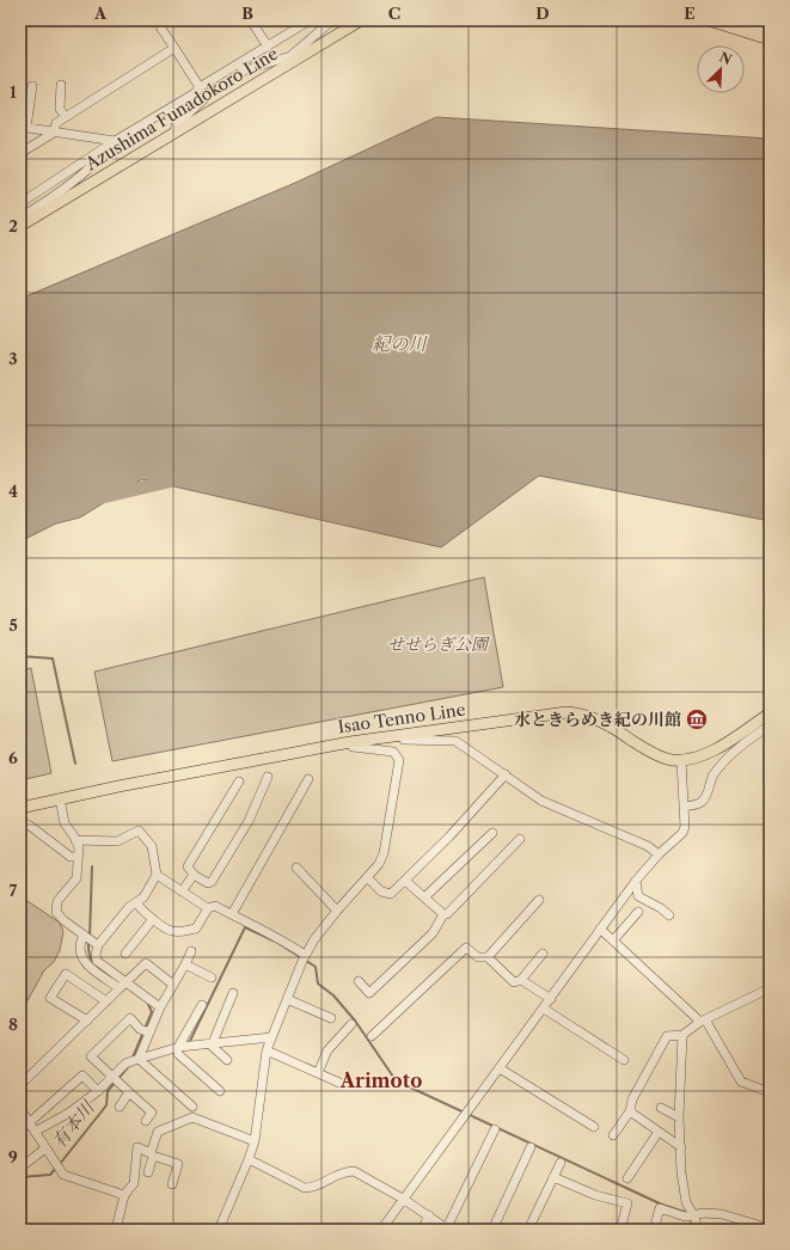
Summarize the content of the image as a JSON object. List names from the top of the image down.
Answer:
{
  "streets": {
    "main road": ["Azushima Funadokoro Line", "Isao Tenno Line"]
  },
  "districts": ["Arimoto"],
  "water": ["紀の川", "有本川"],
  "parks": ["せせらぎ公園"],
  "places": {
    "museum": ["水ときらめき紀の川館"]
  },
  "north": "top right",
  "grid": {
    "columns": [
      "A",
      "B",
      "C",
      "D",
      "E"
    ],
    "rows": [
      "1",
      "2",
      "3",
      "4",
      "5",
      "6",
      "7",
      "8",
      "9"
    ]
  }
}
